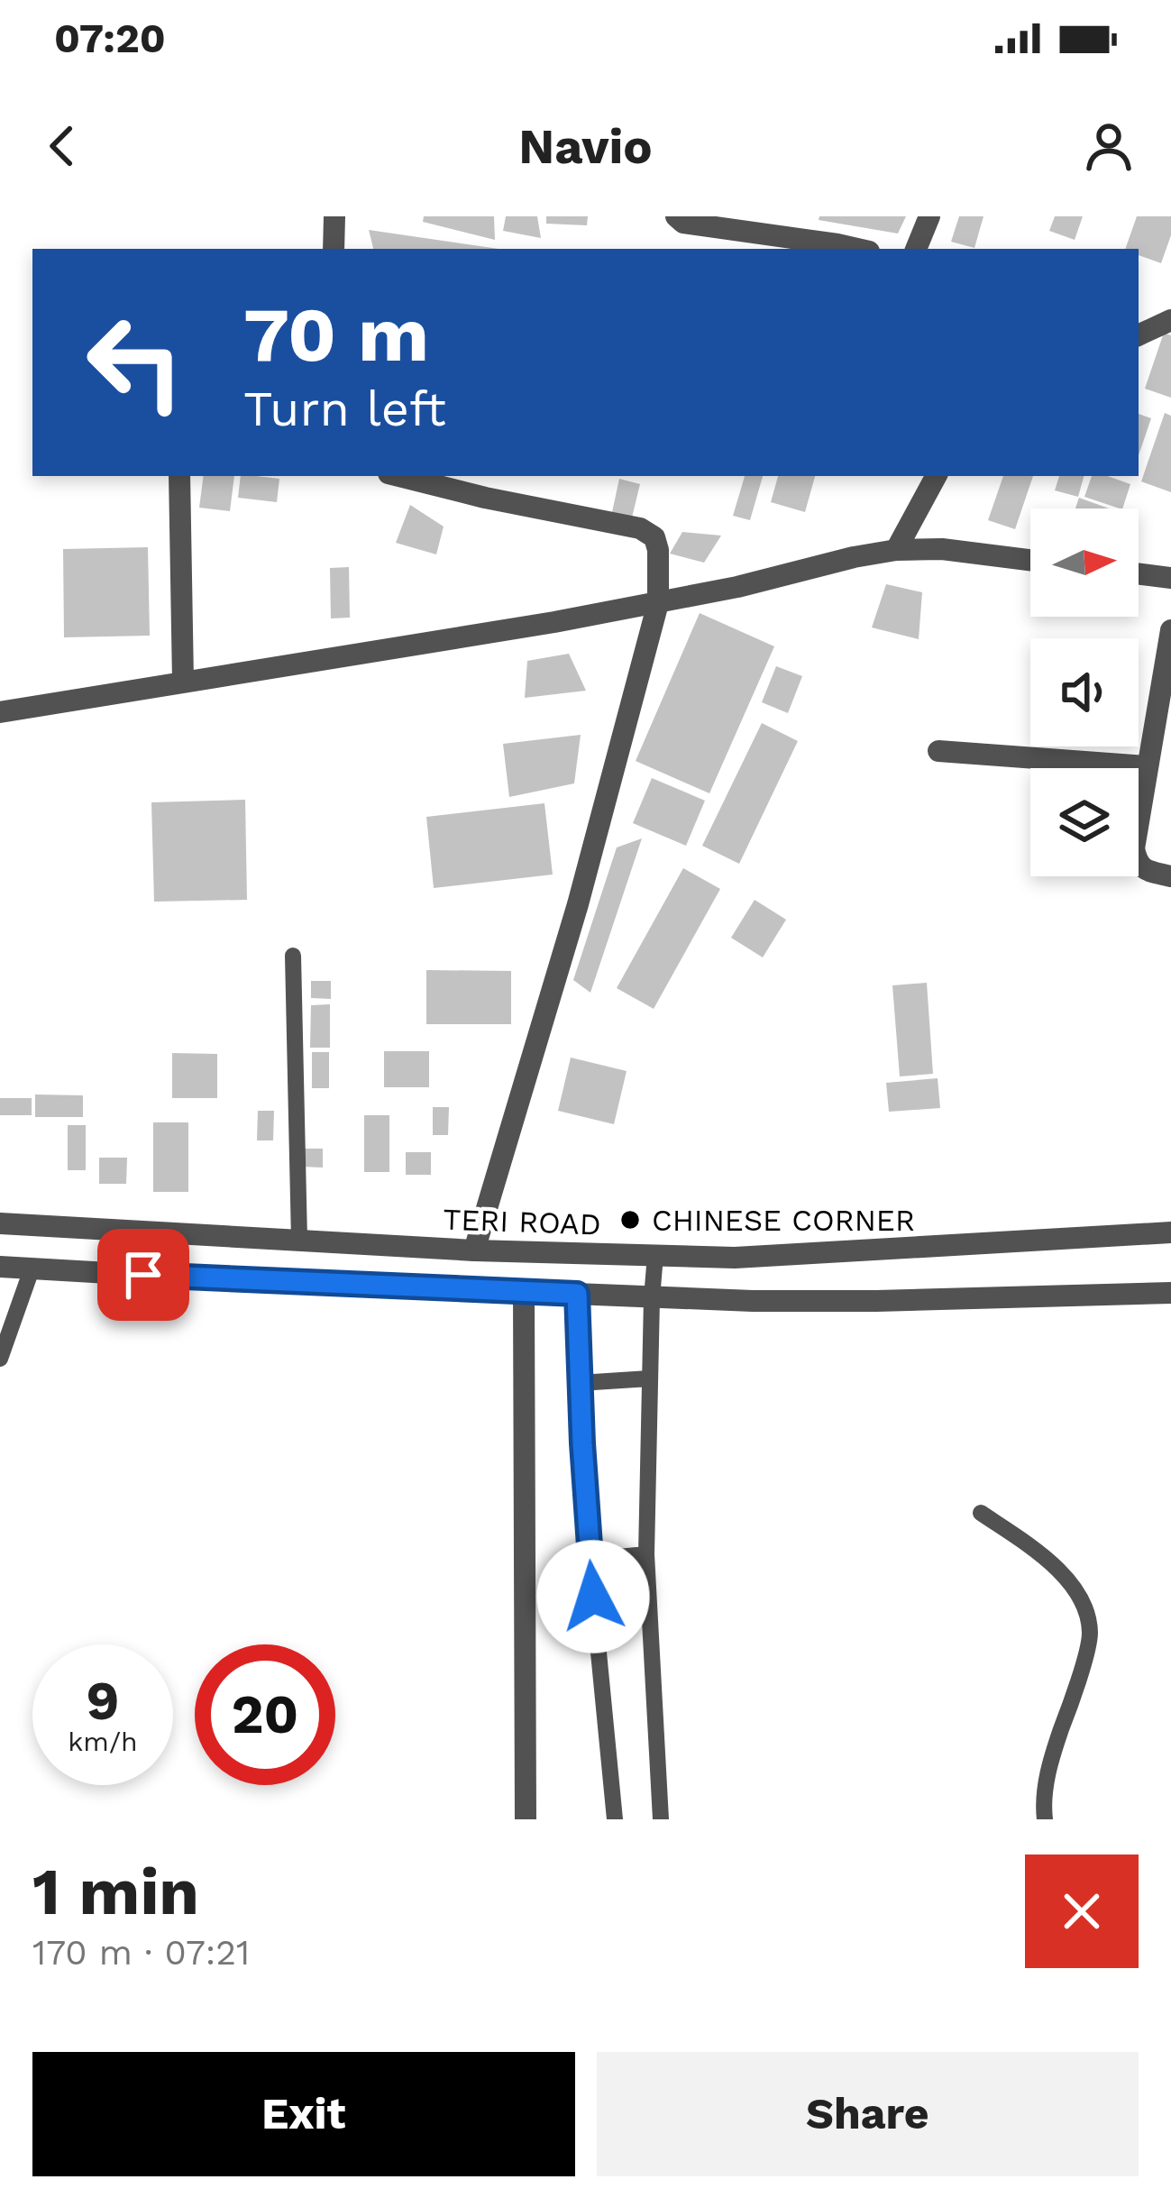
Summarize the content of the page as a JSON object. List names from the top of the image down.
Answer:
{
  "streets": {
    "street": ["TERI ROAD"]
  },
  "places": ["CHINESE CORNER"],
  "north": "right",
  "page": {
    "status": "07:20",
    "header": "Navio",
    "turn": ["70 m", "Turn left"],
    "speed": "9 km/h",
    "limit": "20",
    "heading": ["1 min", "170 m · 07:21"],
    "buttons": ["Exit", "Share"]
  }
}
